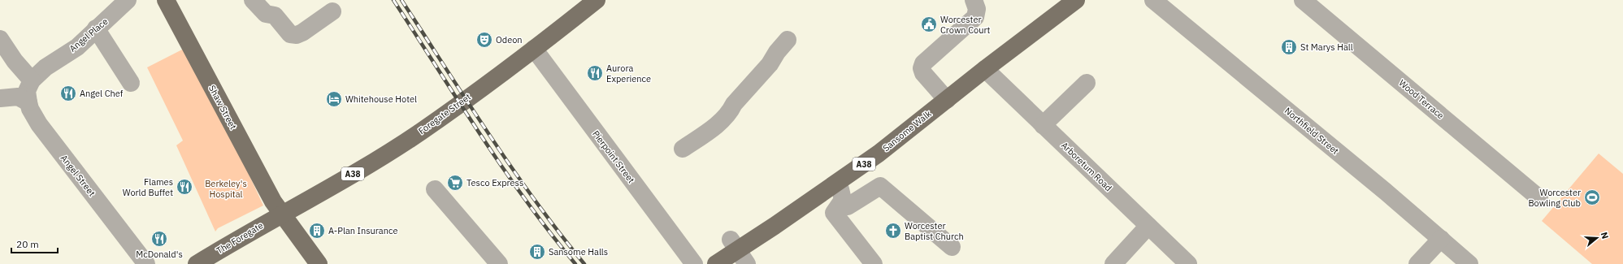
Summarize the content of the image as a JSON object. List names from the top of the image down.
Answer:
{
  "streets": {
    "main road": [
      "Shaw Street",
      "Foregate Street",
      "Sansome Walk",
      "A38",
      "The Foregate"
    ],
    "street": [
      "Angel Place",
      "Wood Terrace",
      "Northfield Street",
      "Pierpoint Street",
      "Arboretum Road",
      "Angel Street"
    ]
  },
  "crossings": [
    ["Angel Place", "Angel Street"],
    ["Shaw Street", "Foregate Street"],
    ["Shaw Street", "The Foregate"],
    ["Foregate Street", "Pierpoint Street"],
    ["Foregate Street", "The Foregate"],
    ["Sansome Walk", "Arboretum Road"]
  ],
  "parks": ["Berkeley's Hospital"],
  "places": {
    "public building": ["Worcester Crown Court"],
    "theatre": ["Odeon"],
    "building": ["St Marys Hall", "A-Plan Insurance", "Sansome Halls"],
    "restaurant": [
      "Aurora Experience",
      "Angel Chef",
      "Flames World Buffet",
      "McDonald's"
    ],
    "hotel": ["Whitehouse Hotel"],
    "supermarket": ["Tesco Express"],
    "sports": ["Worcester Bowling Club"],
    "church": ["Worcester Baptist Church"]
  },
  "scale_bar": "20 m",
  "north": "right"
}
